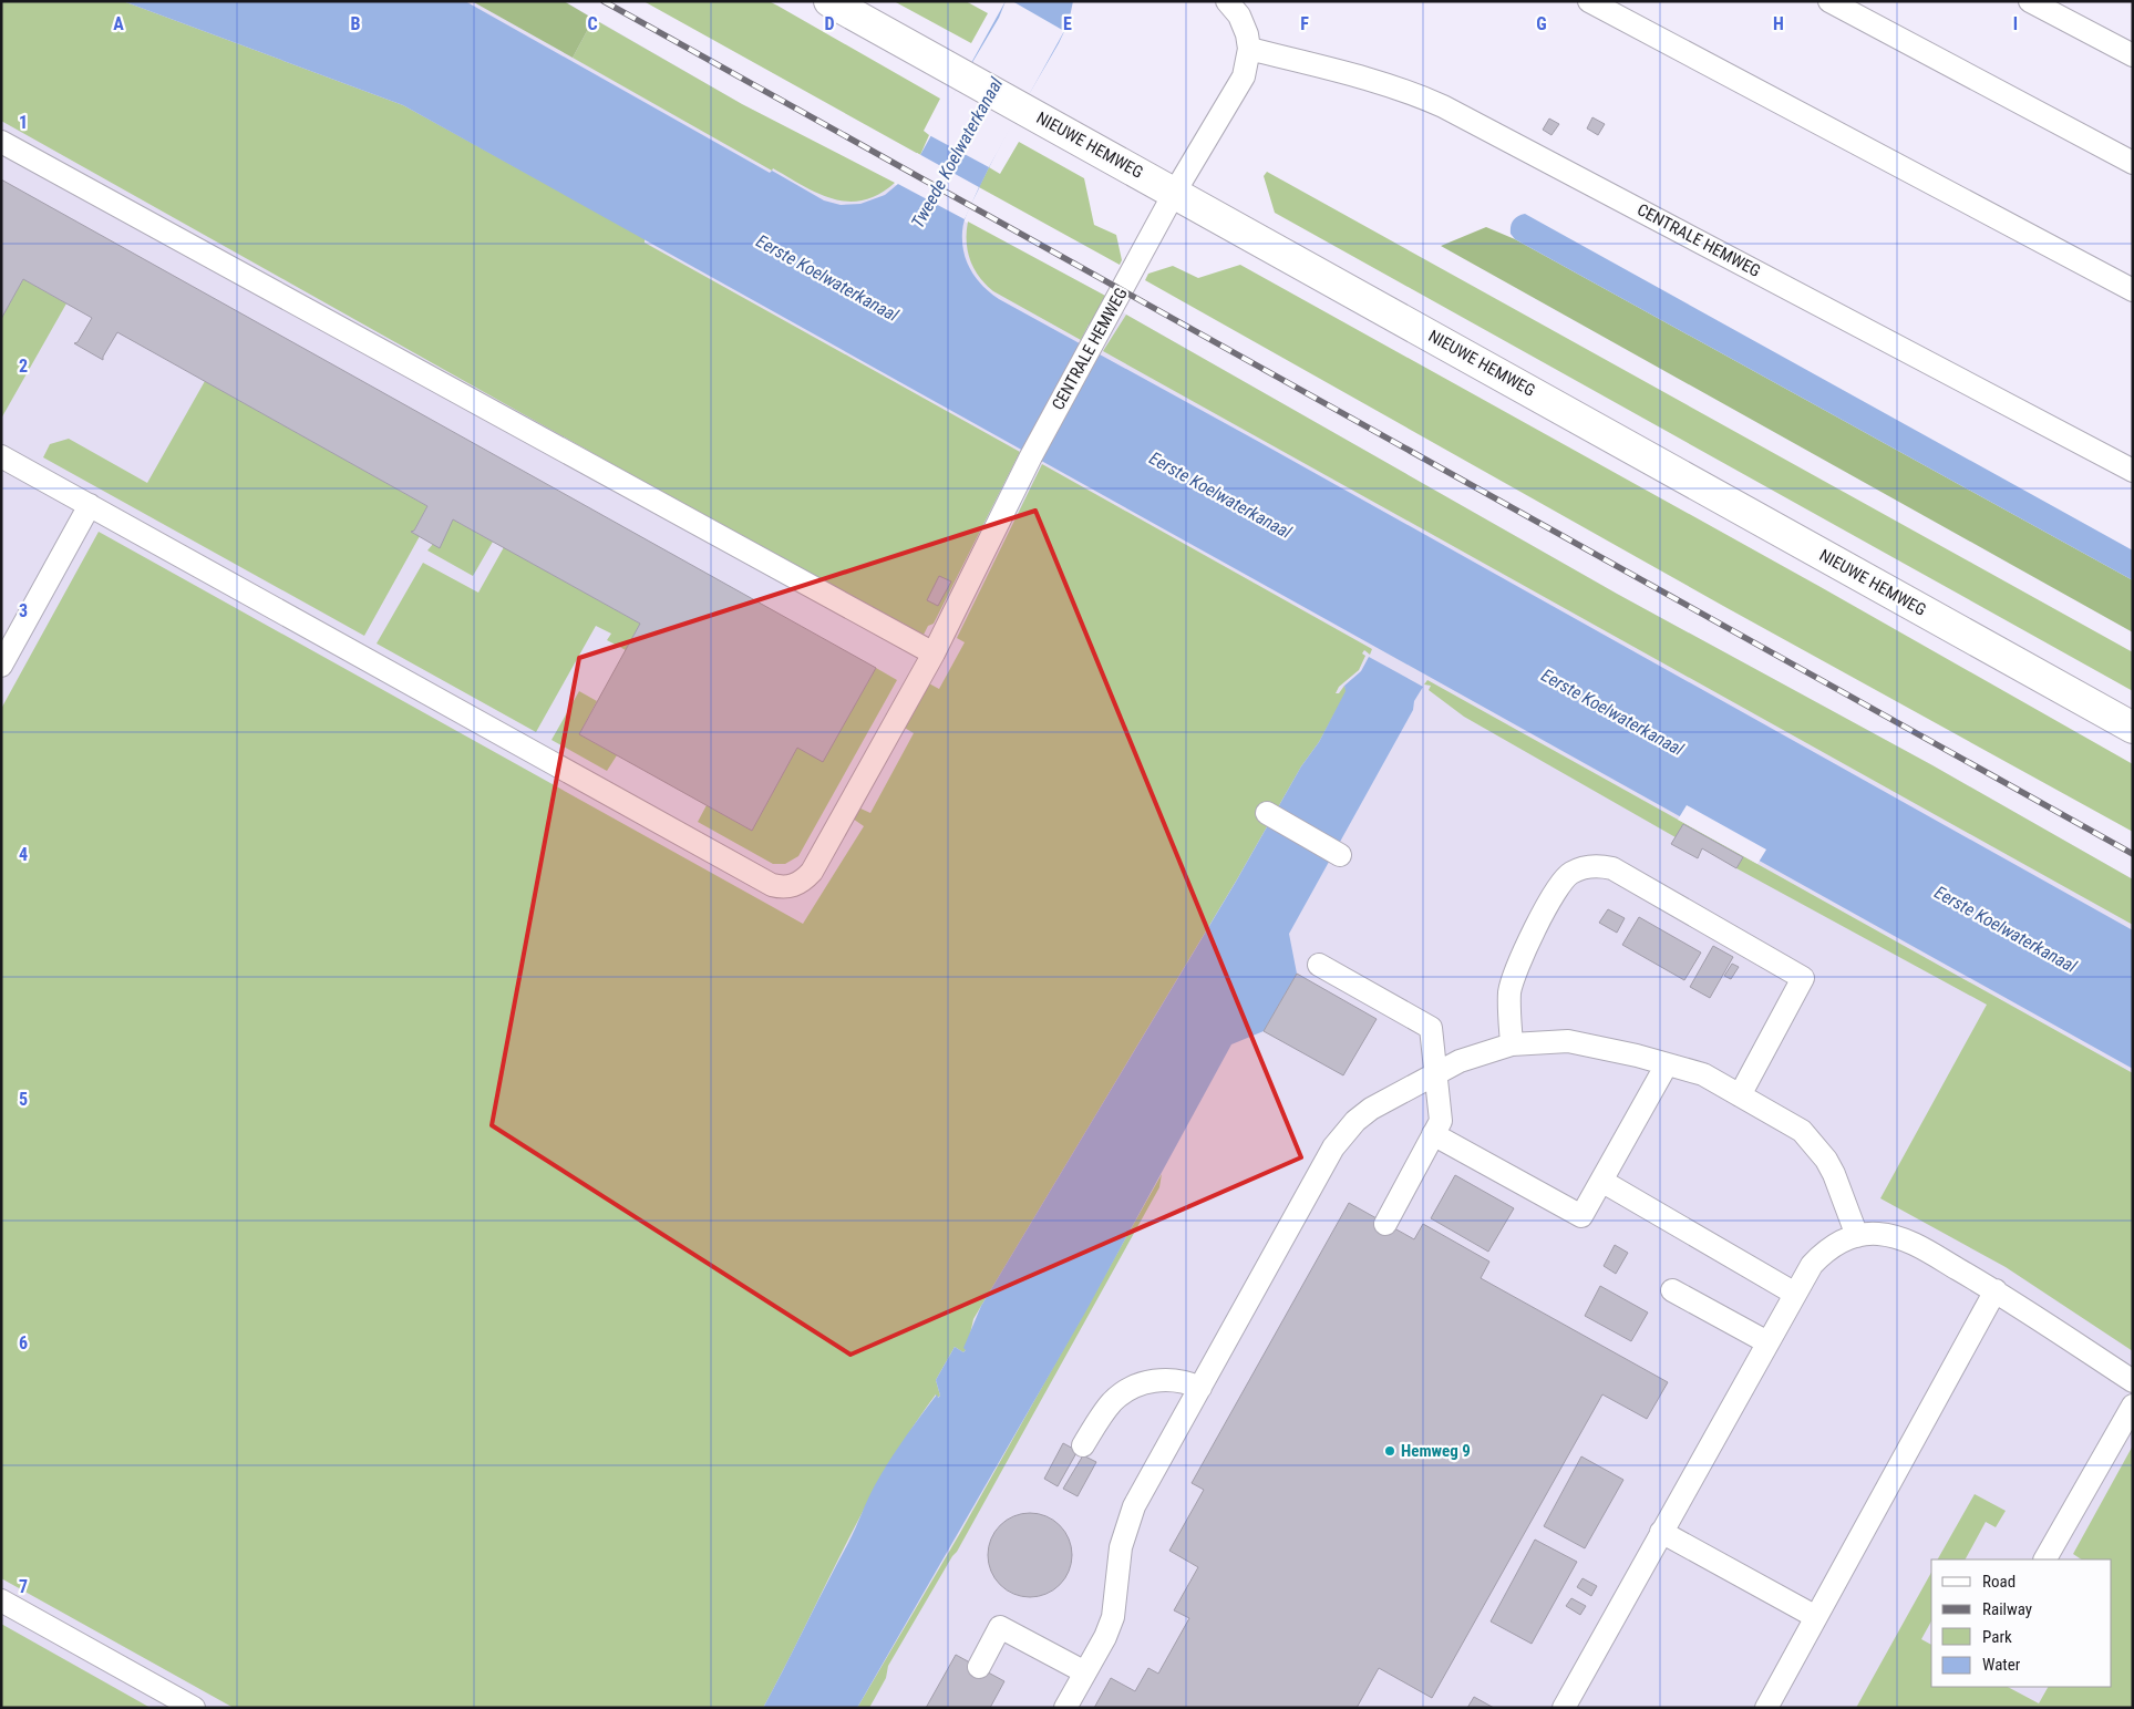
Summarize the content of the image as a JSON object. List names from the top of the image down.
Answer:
{
  "streets": {
    "main road": ["NIEUWE HEMWEG"],
    "lane": ["CENTRALE HEMWEG"]
  },
  "crossings": [
    ["NIEUWE HEMWEG", "CENTRALE HEMWEG"]
  ],
  "water": ["Tweede Koelwaterkanaal", "Eerste Koelwaterkanaal"],
  "places": ["Hemweg 9"],
  "legend": [
    "Road",
    "Railway",
    "Park",
    "Water"
  ],
  "grid": {
    "columns": [
      "A",
      "B",
      "C",
      "D",
      "E",
      "F",
      "G",
      "H",
      "I"
    ],
    "rows": [
      "1",
      "2",
      "3",
      "4",
      "5",
      "6",
      "7"
    ]
  }
}
